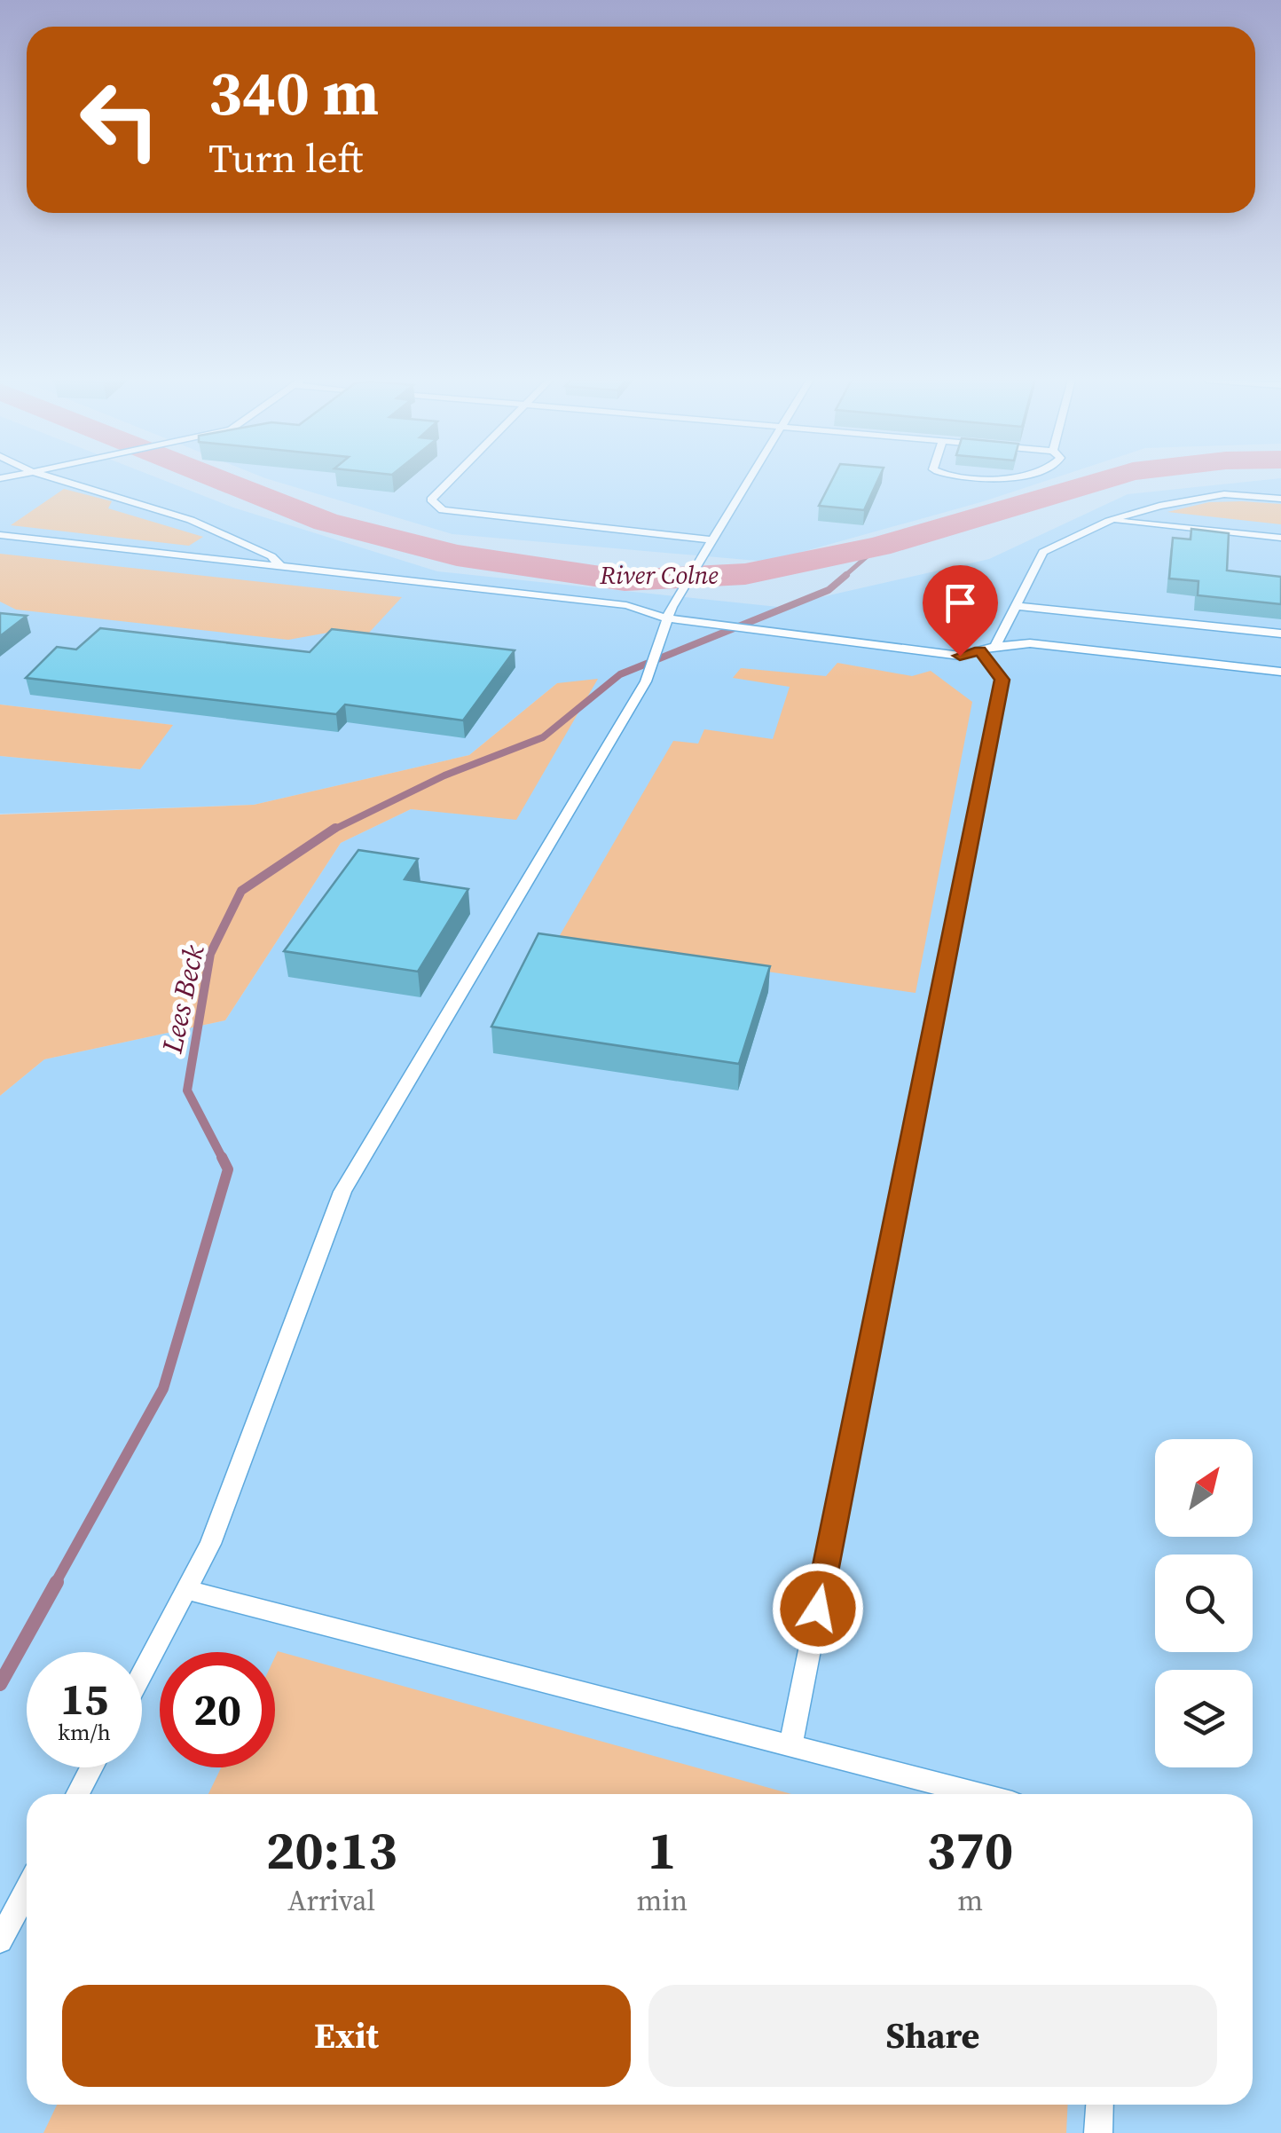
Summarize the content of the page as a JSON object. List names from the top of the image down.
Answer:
{
  "water": ["River Colne", "Lees Beck"],
  "north": "top right",
  "page": {
    "turn": ["340 m", "Turn left"],
    "speed": "15 km/h",
    "limit": "20",
    "eta": [
      "20:13",
      "Arrival",
      "1",
      "min",
      "370",
      "m"
    ],
    "buttons": ["Exit", "Share"]
  }
}
